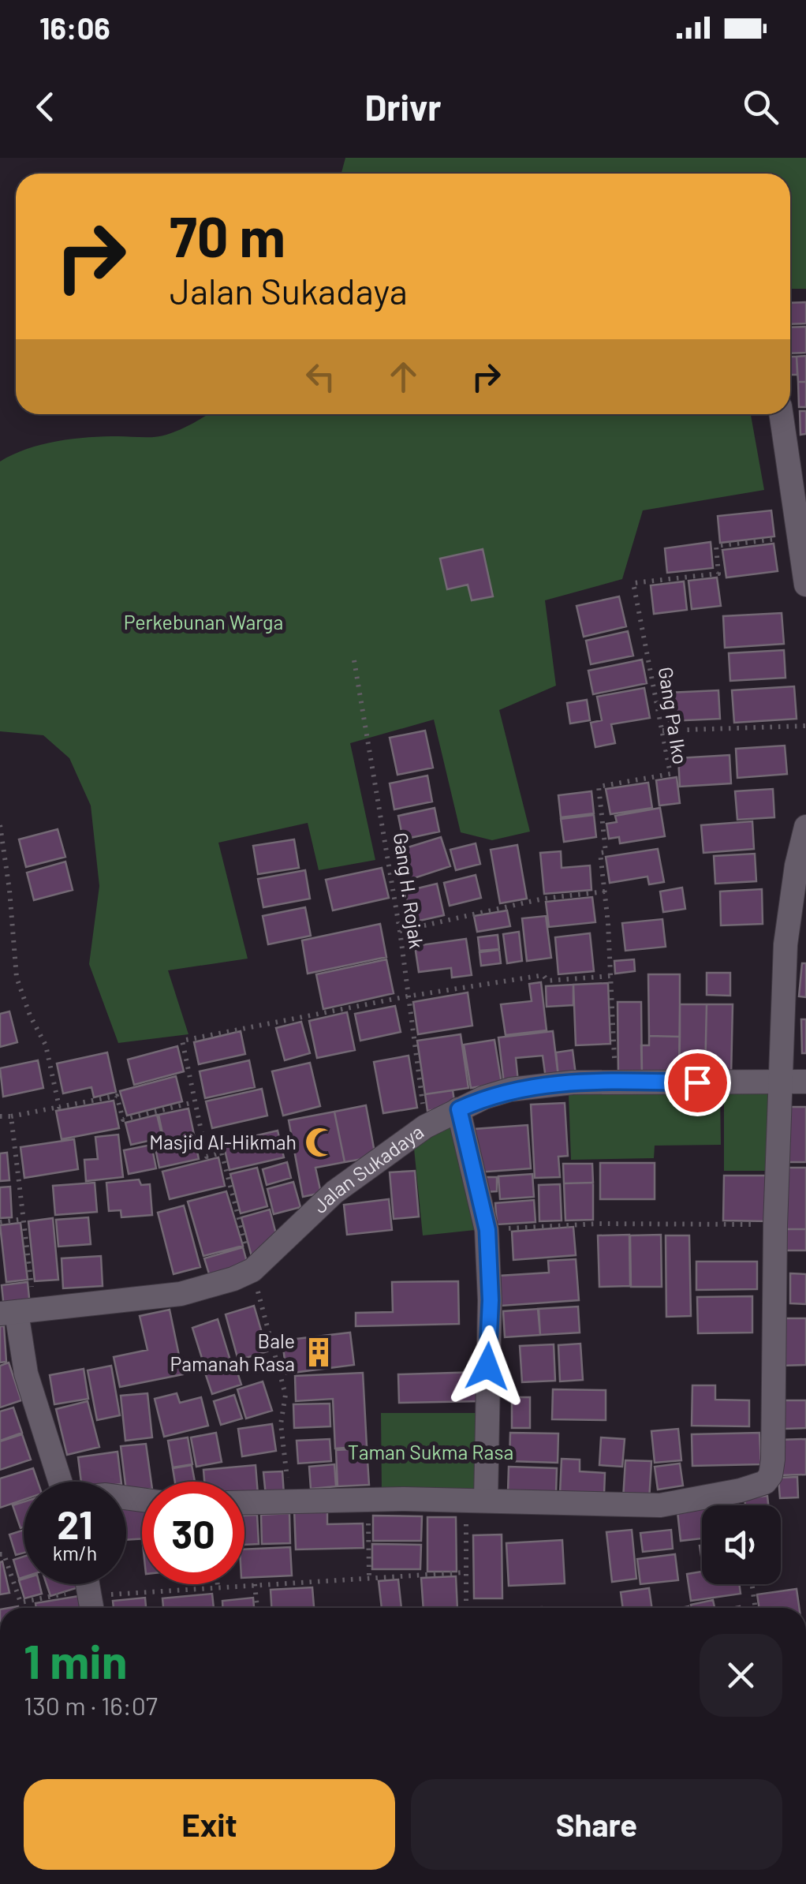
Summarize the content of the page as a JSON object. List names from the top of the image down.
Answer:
{
  "streets": {
    "street": ["Jalan Sukadaya"],
    "path": ["Gang Pa Iko", "Gang H. Rojak"]
  },
  "crossings": [
    ["Gang Pa Iko", "Jalan Sukadaya"],
    ["Gang H. Rojak", "Jalan Sukadaya"]
  ],
  "parks": ["Perkebunan Warga", "Taman Sukma Rasa"],
  "places": {
    "mosque": ["Masjid Al-Hikmah"],
    "building": ["Bale Pamanah Rasa"]
  },
  "page": {
    "status": "16:06",
    "header": "Drivr",
    "turn": ["70 m", "Jalan Sukadaya"],
    "speed": "21 km/h",
    "limit": "30",
    "heading": ["1 min", "130 m · 16:07"],
    "buttons": ["Exit", "Share"]
  }
}
